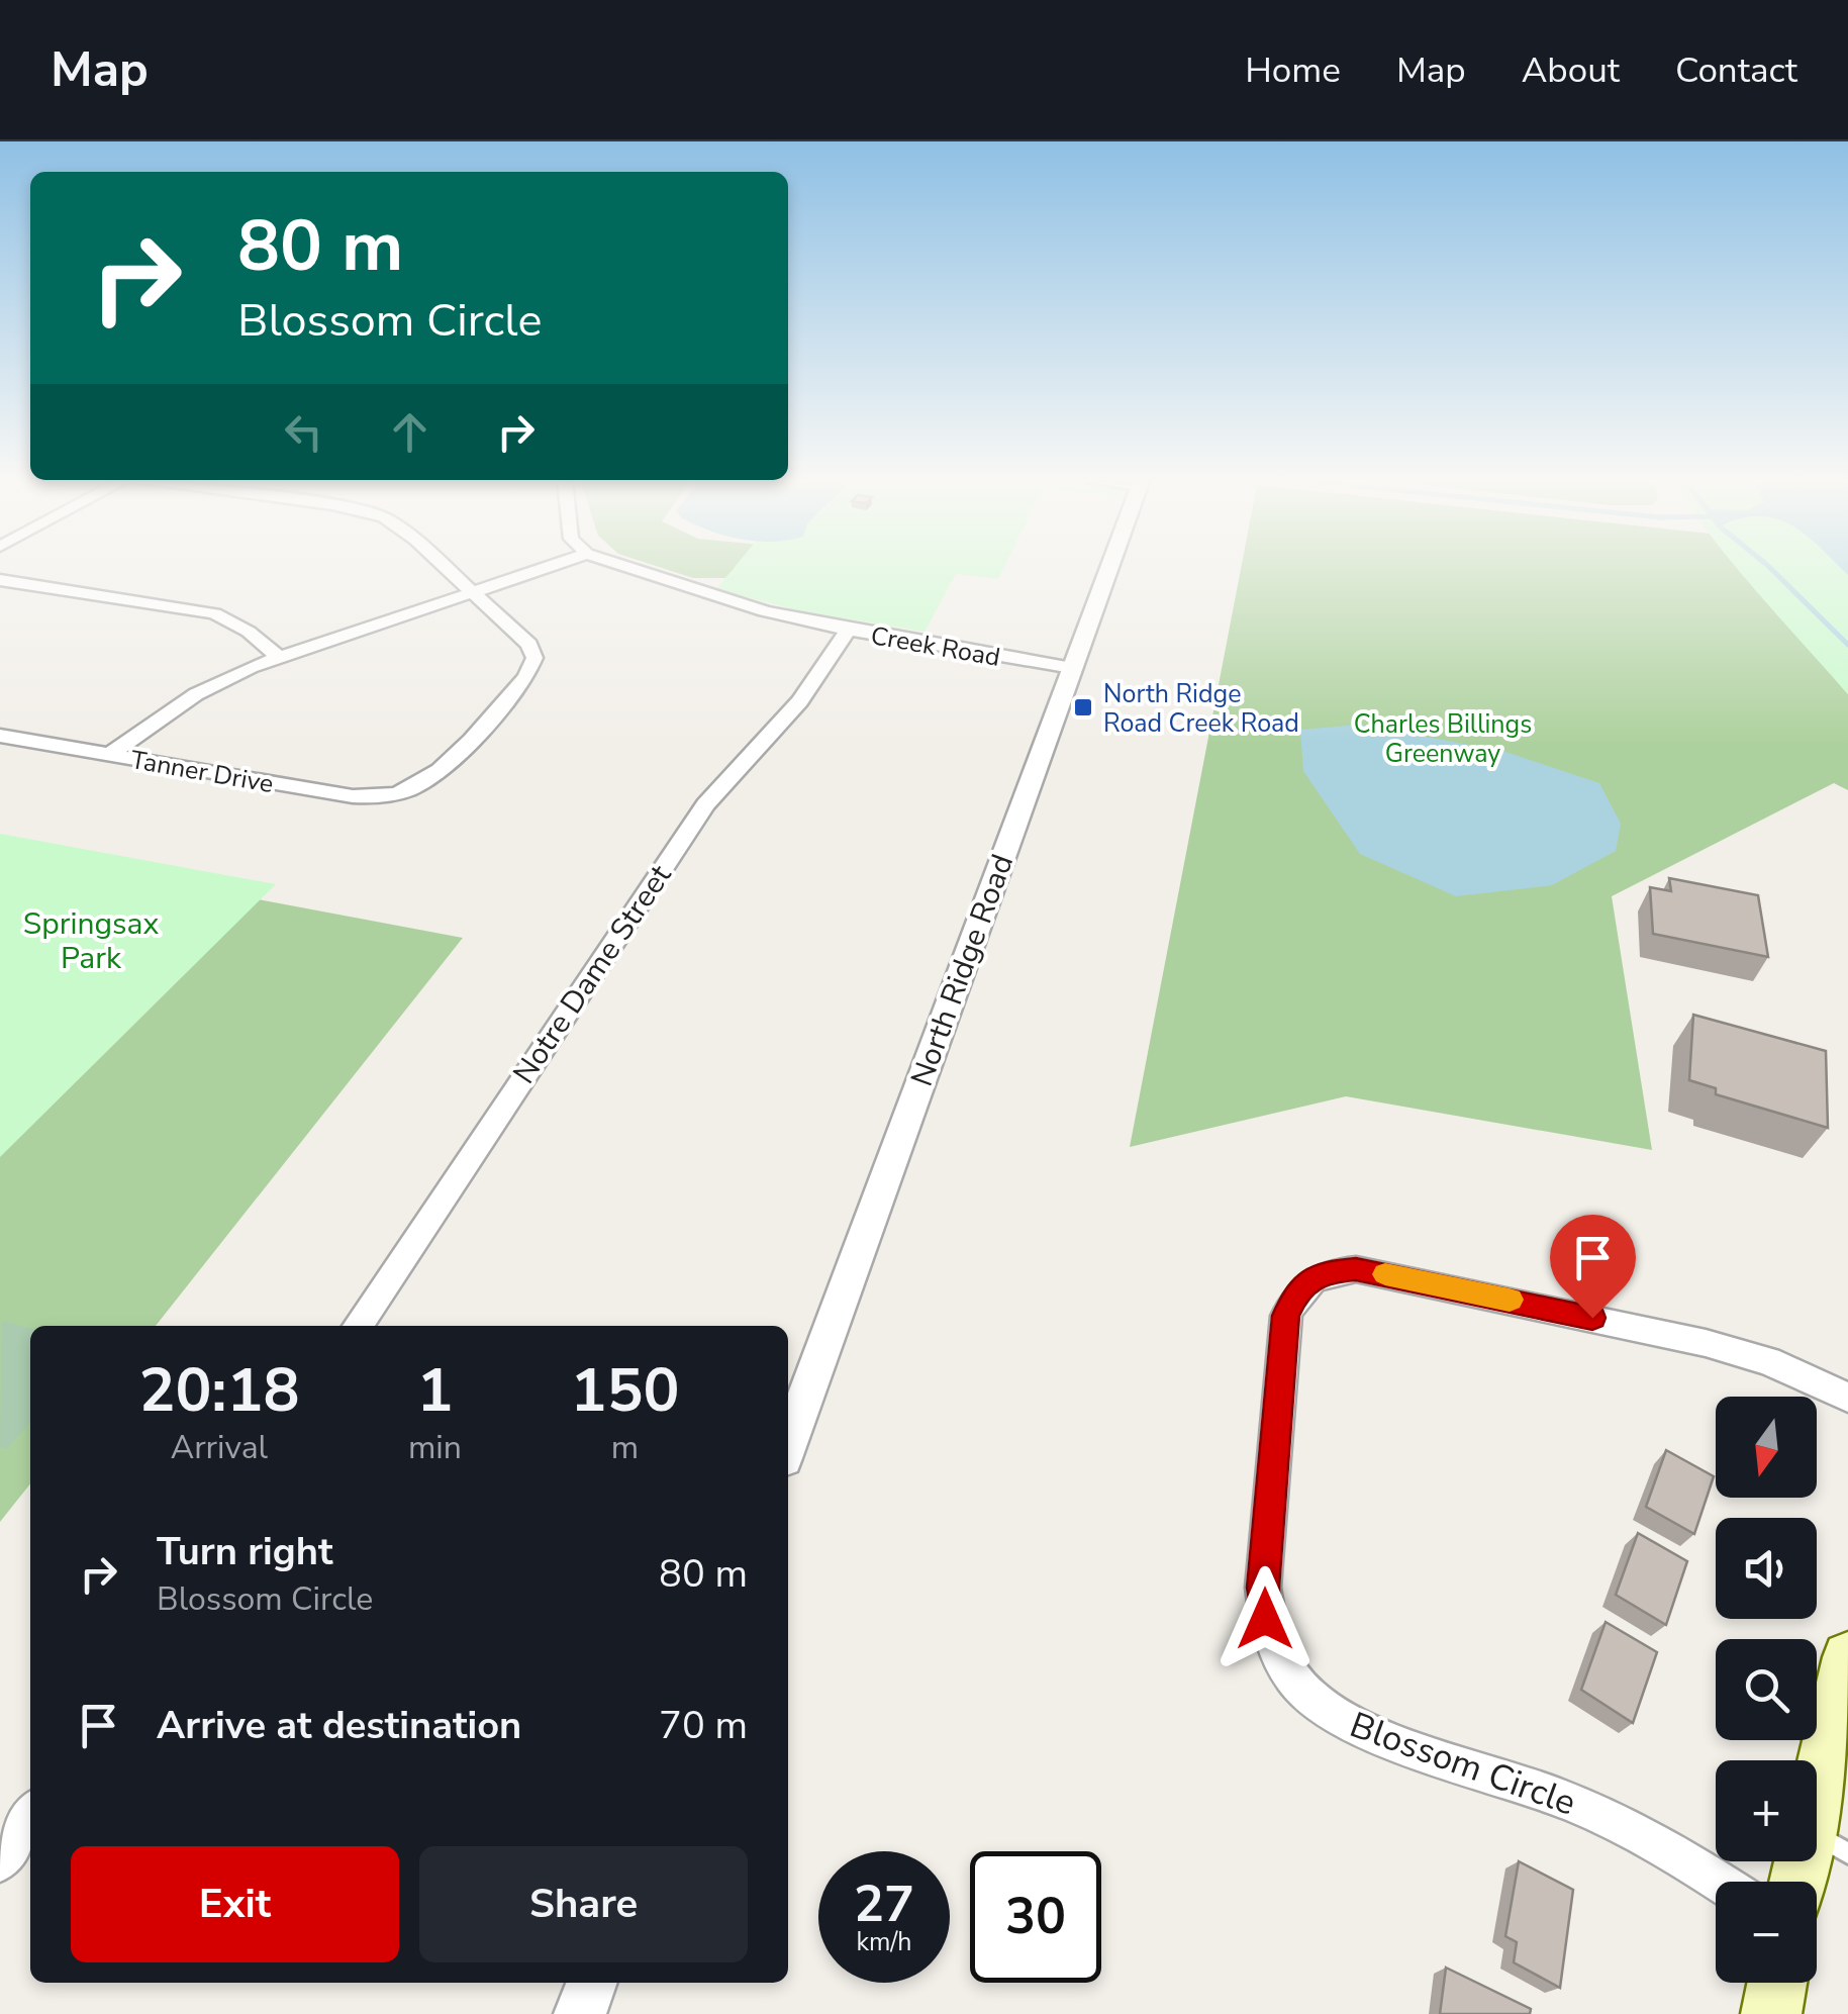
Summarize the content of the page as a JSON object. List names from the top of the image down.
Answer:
{
  "streets": {
    "street": [
      "Creek Road",
      "Tanner Drive",
      "North Ridge Road",
      "Notre Dame Street",
      "Blossom Circle"
    ]
  },
  "crossings": [
    ["Creek Road", "North Ridge Road"],
    ["Creek Road", "Notre Dame Street"]
  ],
  "parks": ["Charles Billings Greenway", "Springsax Park"],
  "places": {
    "transit": ["North Ridge Road Creek Road"]
  },
  "north": "bottom",
  "page": {
    "header": "Map",
    "nav": [
      "Home",
      "Map",
      "About",
      "Contact"
    ],
    "turn": ["80 m", "Blossom Circle"],
    "eta": [
      "20:18",
      "Arrival",
      "1",
      "min",
      "150",
      "m"
    ],
    "map_buttons": ["+", "−"],
    "list": [
      {
        "name": "Turn right",
        "note": "Blossom Circle",
        "value": "80 m"
      },
      {
        "name": "Arrive at destination",
        "value": "70 m"
      }
    ],
    "buttons": ["Exit", "Share"],
    "speed": "27 km/h",
    "limit": "30"
  }
}
